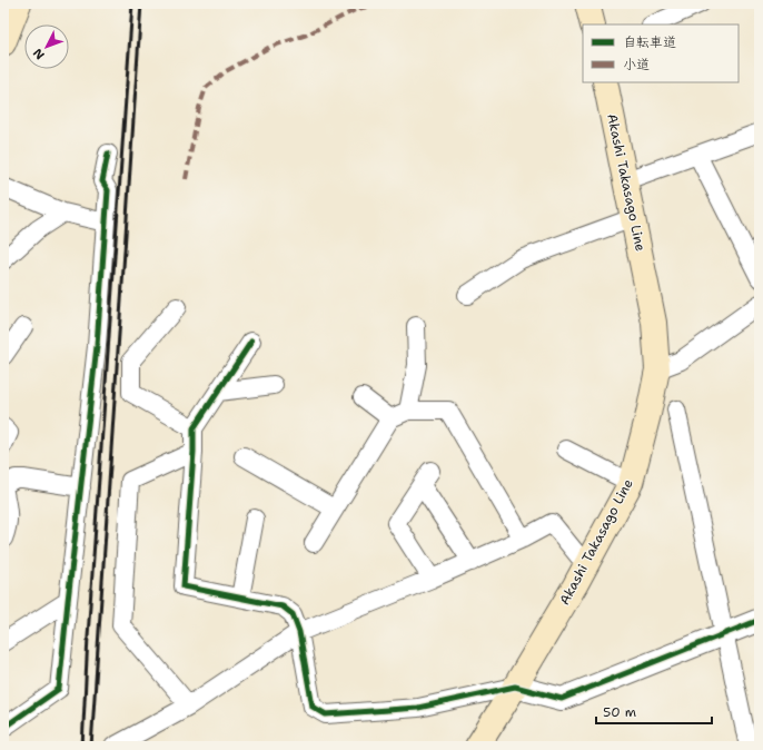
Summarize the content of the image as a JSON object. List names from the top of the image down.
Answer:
{
  "streets": {
    "main road": ["Akashi Takasago Line"]
  },
  "legend": ["自転車道", "小道"],
  "scale_bar": "50 m",
  "north": "bottom left"
}
